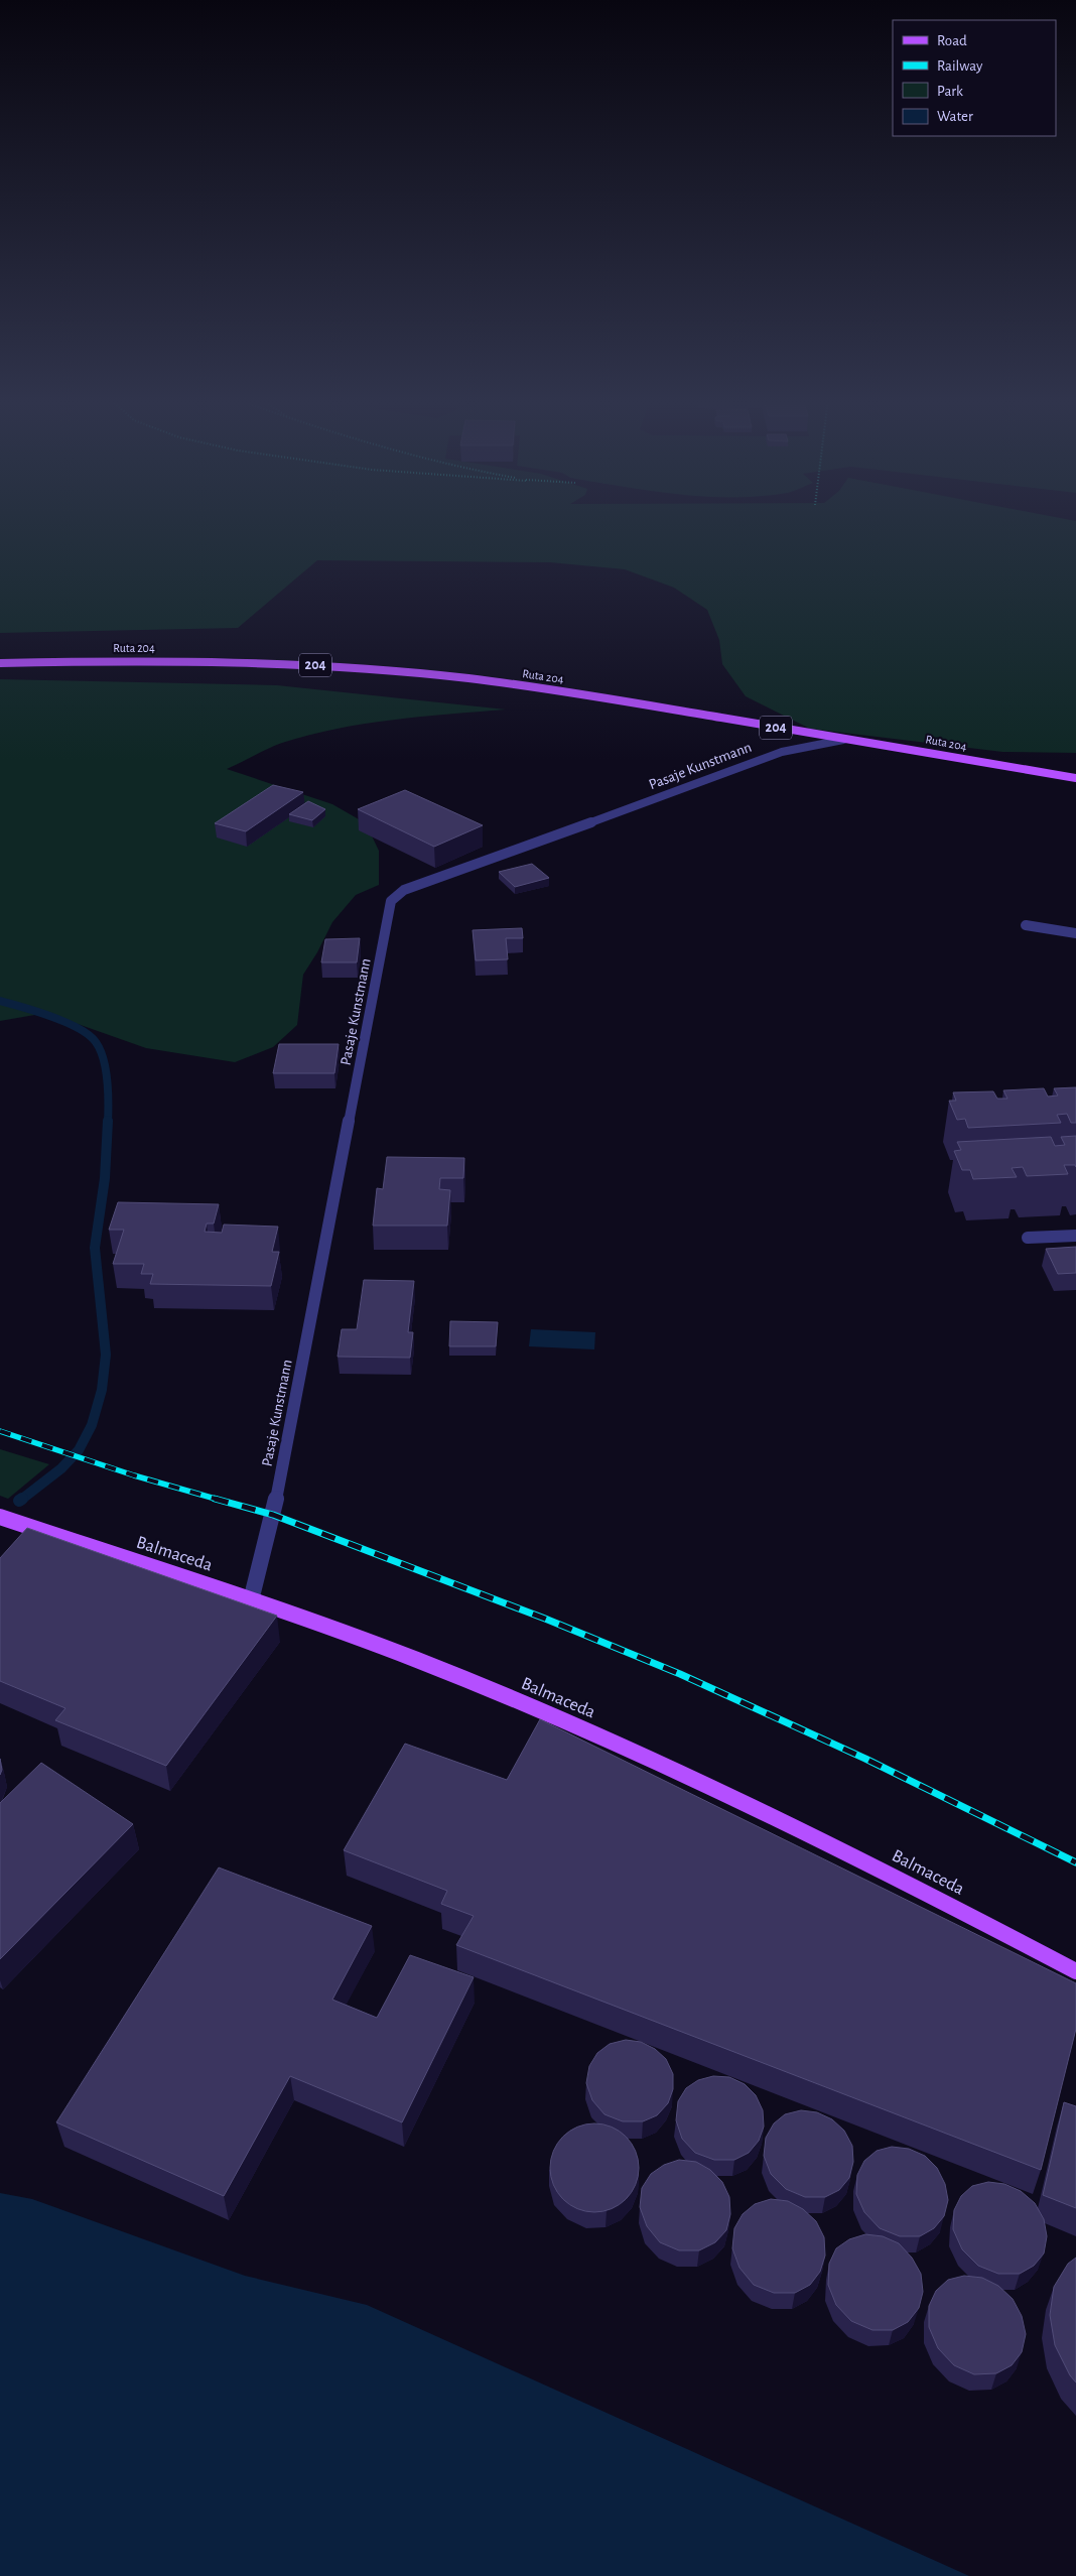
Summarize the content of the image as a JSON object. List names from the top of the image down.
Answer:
{
  "streets": {
    "main road": ["Ruta 204", "204", "Balmaceda"],
    "street": ["Pasaje Kunstmann"]
  },
  "crossings": [
    ["Ruta 204", "Pasaje Kunstmann"],
    ["Pasaje Kunstmann", "Balmaceda"]
  ],
  "legend": [
    "Road",
    "Railway",
    "Park",
    "Water"
  ]
}
